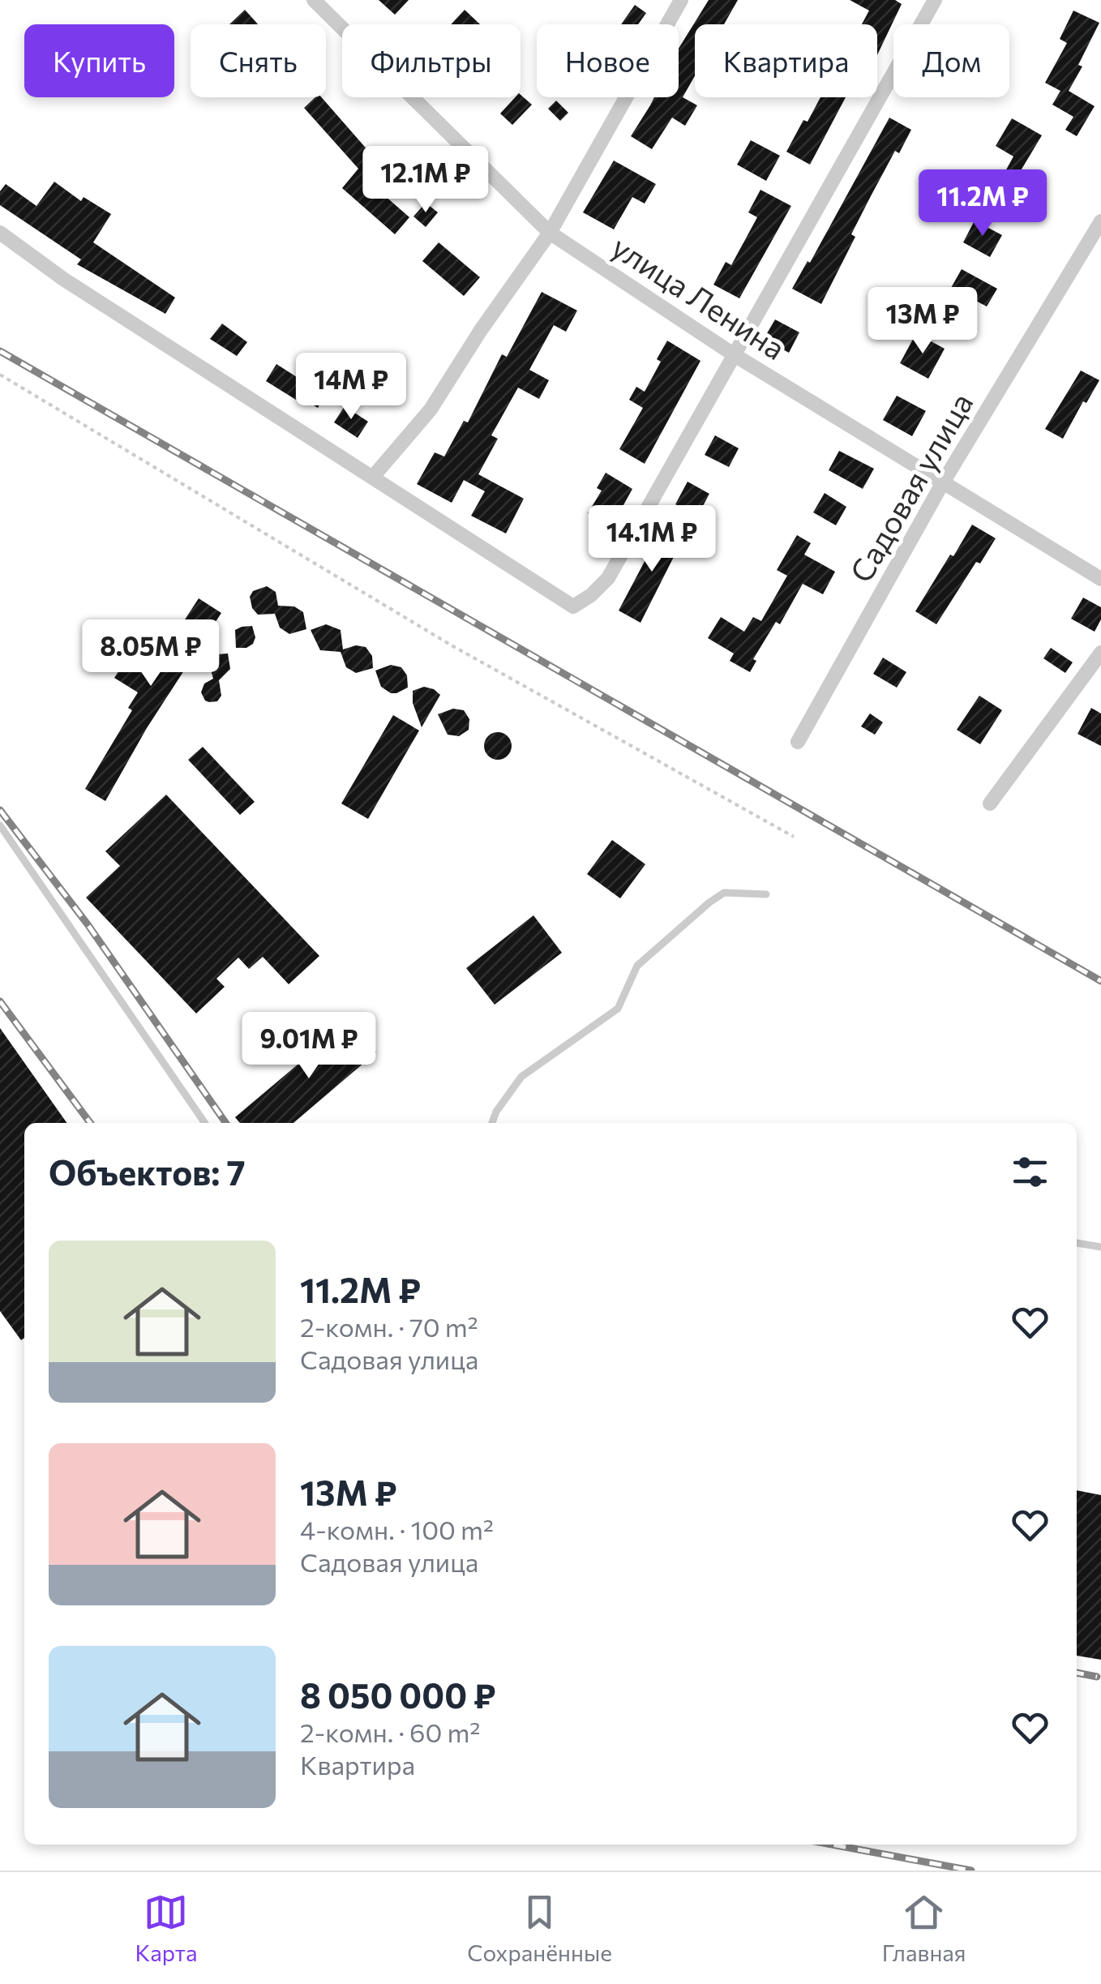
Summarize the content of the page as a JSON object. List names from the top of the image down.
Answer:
{
  "streets": {
    "street": ["улица Ленина", "Садовая улица"]
  },
  "crossings": [
    ["улица Ленина", "Садовая улица"]
  ],
  "page": {
    "chip": [
      "Купить",
      "Снять",
      "Фильтры",
      "Новое",
      "Квартира",
      "Дом"
    ],
    "price": [
      "12.1M ₽",
      "11.2M ₽",
      "13M ₽",
      "14M ₽",
      "14.1M ₽",
      "8.05M ₽",
      "9.01M ₽"
    ],
    "heading": "Объектов: 7",
    "list": [
      {
        "name": "11.2M ₽",
        "note": "2-комн. · 70 m² · Садовая улица"
      },
      {
        "name": "13M ₽",
        "note": "4-комн. · 100 m² · Садовая улица"
      },
      {
        "name": "8 050 000 ₽",
        "note": "2-комн. · 60 m² · Квартира"
      }
    ],
    "tabs": ["Карта", "Сохранённые", "Главная"]
  }
}
